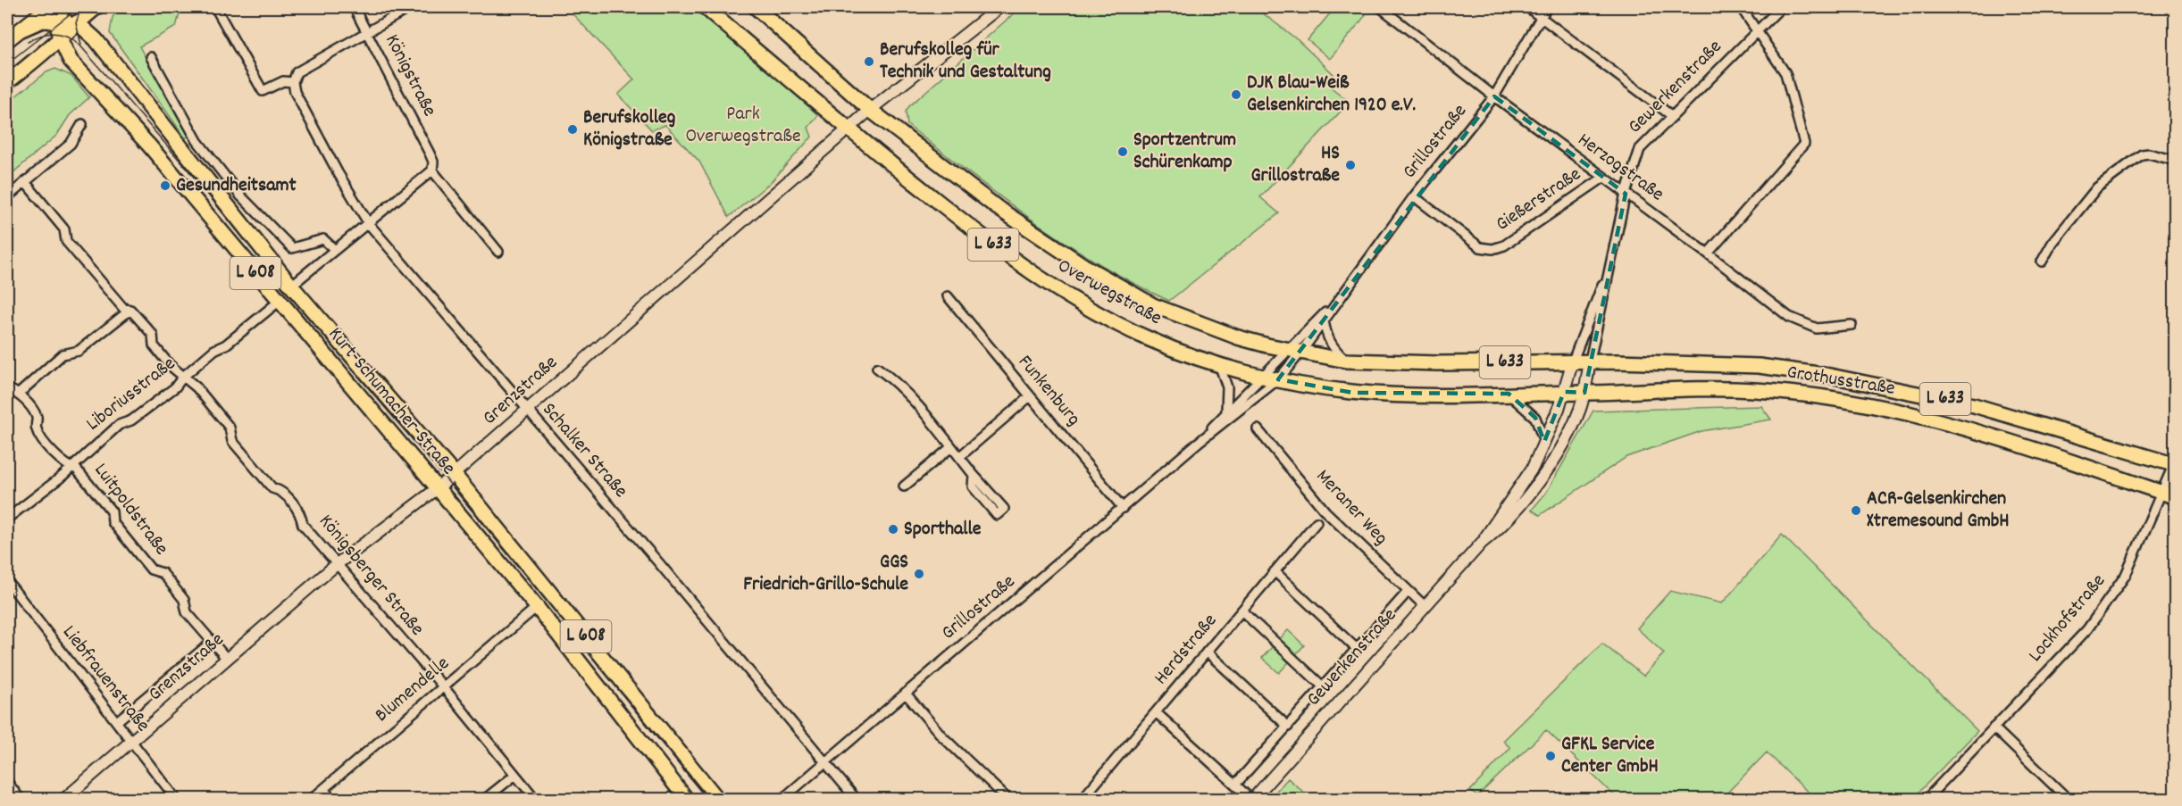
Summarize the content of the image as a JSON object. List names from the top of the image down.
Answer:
{
  "streets": {
    "main road": [
      "L 633",
      "L 608",
      "Overwegstraße",
      "Grothusstraße",
      "Kurt-Schumacher-Straße"
    ],
    "street": [
      "Königstraße",
      "Gewerkenstraße",
      "Grillostraße",
      "Herzogstraße",
      "Gießerstraße",
      "Grenzstraße",
      "Funkenburg",
      "Liboriusstraße",
      "Schalker Straße",
      "Meraner Weg",
      "Luitpoldstraße",
      "Königsberger Straße",
      "Lockhofstraße",
      "Herdstraße",
      "Liebfrauenstraße",
      "Blumendelle"
    ]
  },
  "crossings": [
    ["Gewerkenstraße", "Herzogstraße"],
    ["Gewerkenstraße", "Overwegstraße"],
    ["Gewerkenstraße", "Grothusstraße"],
    ["Gewerkenstraße", "Meraner Weg"],
    ["Grillostraße", "Herzogstraße"],
    ["Grillostraße", "Gießerstraße"],
    ["Grillostraße", "Overwegstraße"],
    ["Grillostraße", "Funkenburg"],
    ["Grillostraße", "Schalker Straße"],
    ["Herzogstraße", "Gießerstraße"],
    ["Overwegstraße", "Grothusstraße"],
    ["Overwegstraße", "Grenzstraße"],
    ["Grothusstraße", "Lockhofstraße"],
    ["Grenzstraße", "Kurt-Schumacher-Straße"],
    ["Grenzstraße", "Schalker Straße"],
    ["Grenzstraße", "Luitpoldstraße"],
    ["Grenzstraße", "Königsberger Straße"],
    ["Grenzstraße", "Liebfrauenstraße"],
    ["Liboriusstraße", "Kurt-Schumacher-Straße"],
    ["Liboriusstraße", "Luitpoldstraße"],
    ["Liboriusstraße", "Königsberger Straße"],
    ["Kurt-Schumacher-Straße", "Blumendelle"],
    ["Königsberger Straße", "Blumendelle"]
  ],
  "parks": ["Park Overwegstraße"],
  "places": [
    "Berufskolleg für Technik und Gestaltung",
    "DJK Blau-Weiß Gelsenkirchen 1920 e.V.",
    "Berufskolleg Königstraße",
    "Sportzentrum Schürenkamp",
    "HS Grillostraße",
    "Gesundheitsamt",
    "ACR-Gelsenkirchen Xtremesound GmbH",
    "Sporthalle",
    "GGS Friedrich-Grillo-Schule",
    "GFKL Service Center GmbH"
  ]
}
